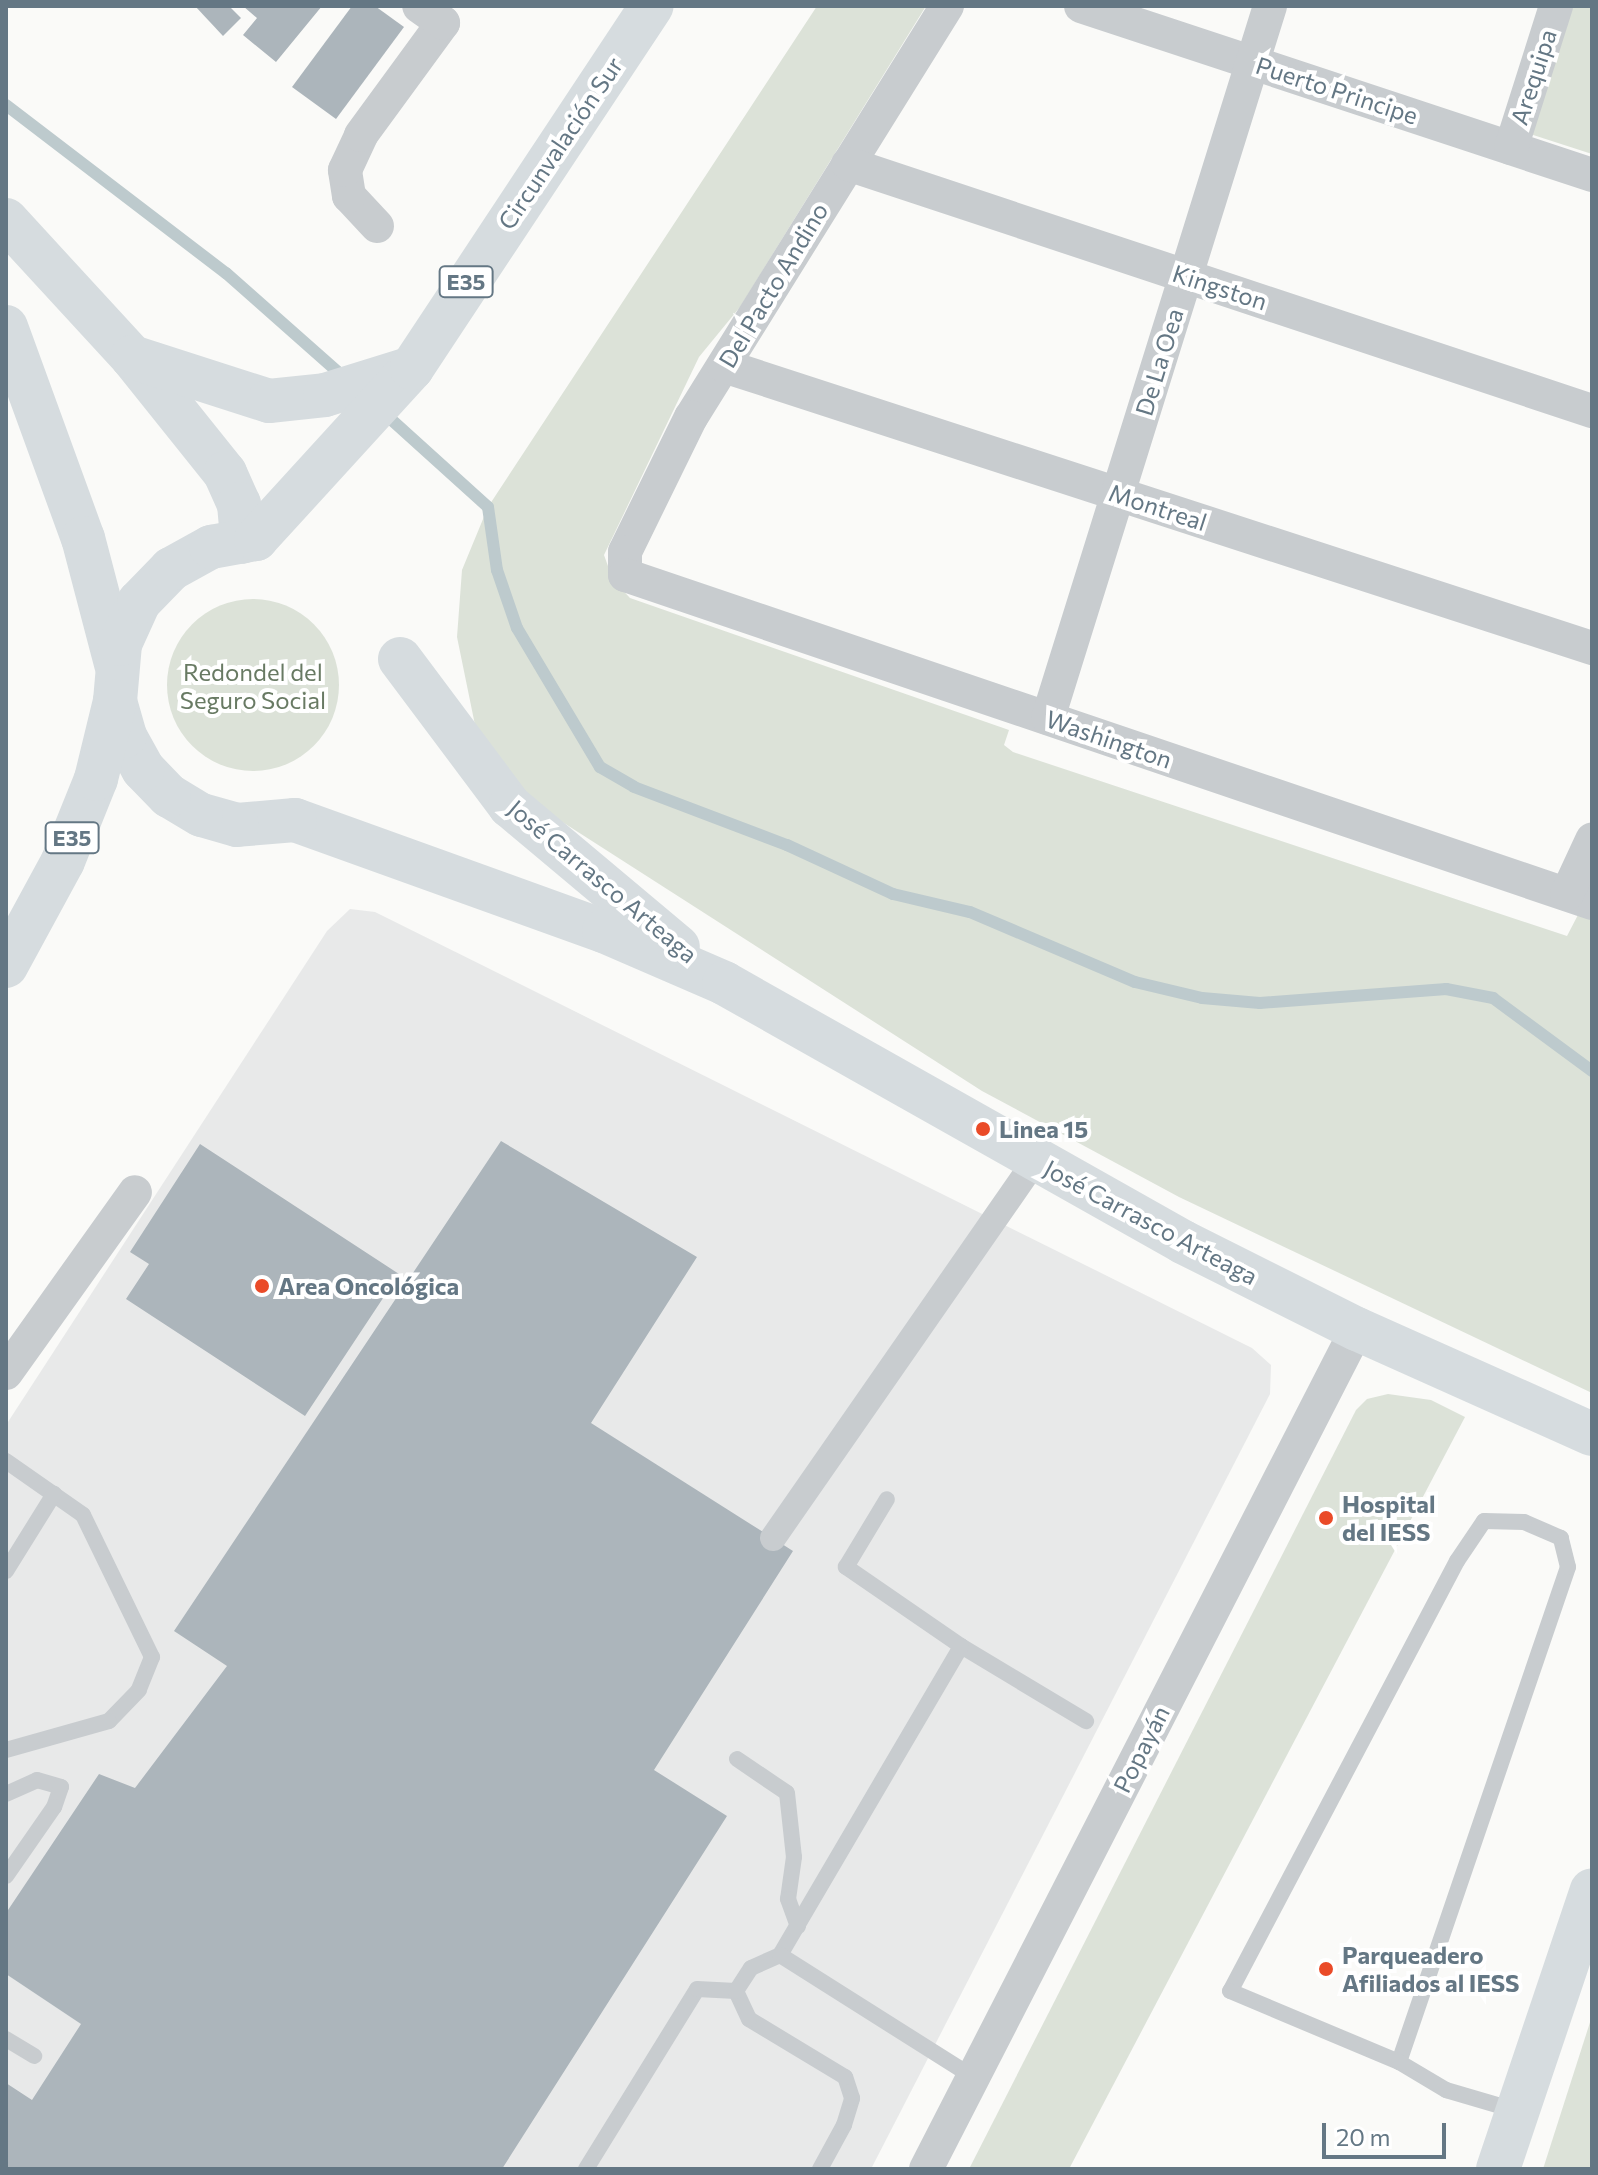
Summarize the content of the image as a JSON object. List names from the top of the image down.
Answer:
{
  "streets": {
    "main road": ["Circunvalación Sur", "E35", "José Carrasco Arteaga"],
    "street": [
      "Arequipa",
      "Puerto Principe",
      "Del Pacto Andino",
      "Kingston",
      "De La Oea",
      "Montreal",
      "Washington",
      "Popayán"
    ]
  },
  "crossings": [
    ["Arequipa", "Puerto Principe"],
    ["Puerto Principe", "De La Oea"],
    ["Circunvalación Sur", "E35"],
    ["E35", "José Carrasco Arteaga"],
    ["Del Pacto Andino", "Kingston"],
    ["Del Pacto Andino", "Montreal"],
    ["Del Pacto Andino", "Washington"],
    ["Kingston", "De La Oea"],
    ["De La Oea", "Montreal"],
    ["De La Oea", "Washington"],
    ["José Carrasco Arteaga", "Popayán"]
  ],
  "parks": ["Redondel del Seguro Social"],
  "places": [
    "Linea 15",
    "Area Oncológica",
    "Hospital del IESS",
    "Parqueadero Afiliados al IESS"
  ],
  "scale_bar": "20 m"
}
